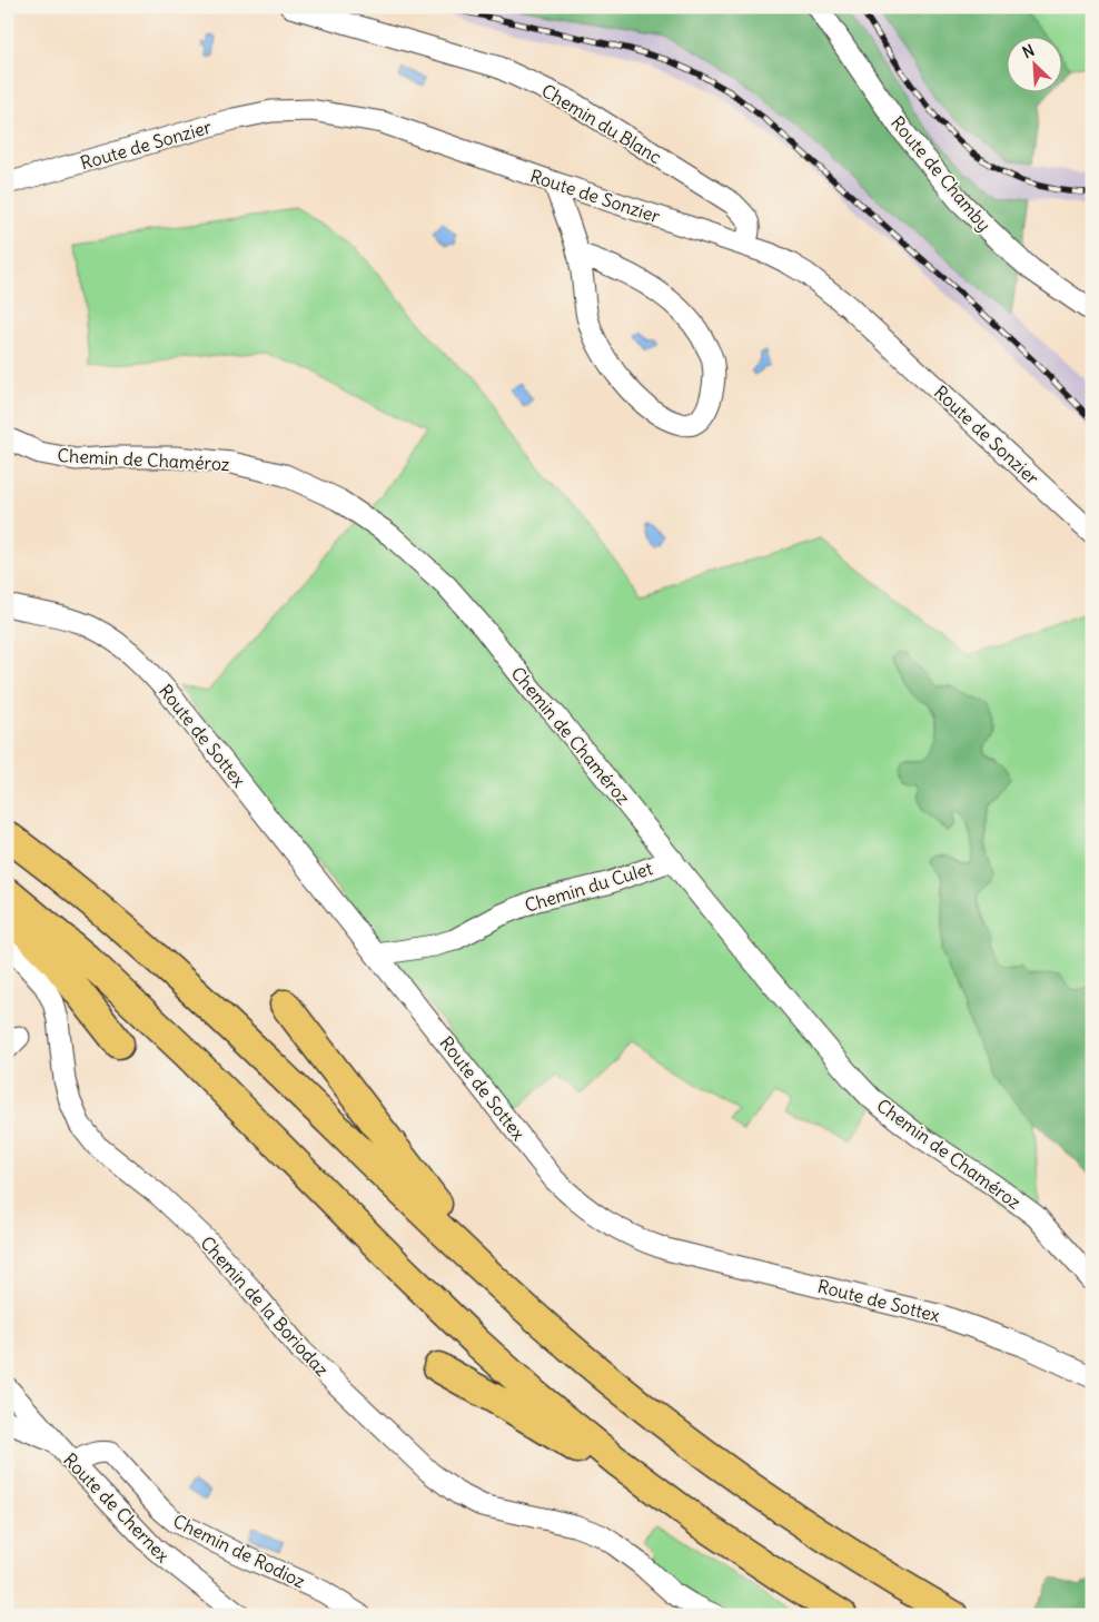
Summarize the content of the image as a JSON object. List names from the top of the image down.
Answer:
{
  "streets": {
    "street": [
      "Chemin du Blanc",
      "Route de Sonzier",
      "Route de Chamby",
      "Chemin de Chaméroz",
      "Route de Sottex",
      "Chemin du Culet",
      "Chemin de la Boriodaz",
      "Route de Chernex",
      "Chemin de Rodioz"
    ]
  },
  "crossings": [
    ["Chemin du Blanc", "Route de Sonzier"],
    ["Chemin de Chaméroz", "Chemin du Culet"],
    ["Route de Sottex", "Chemin du Culet"],
    ["Route de Chernex", "Chemin de Rodioz"]
  ],
  "north": "top left"
}
